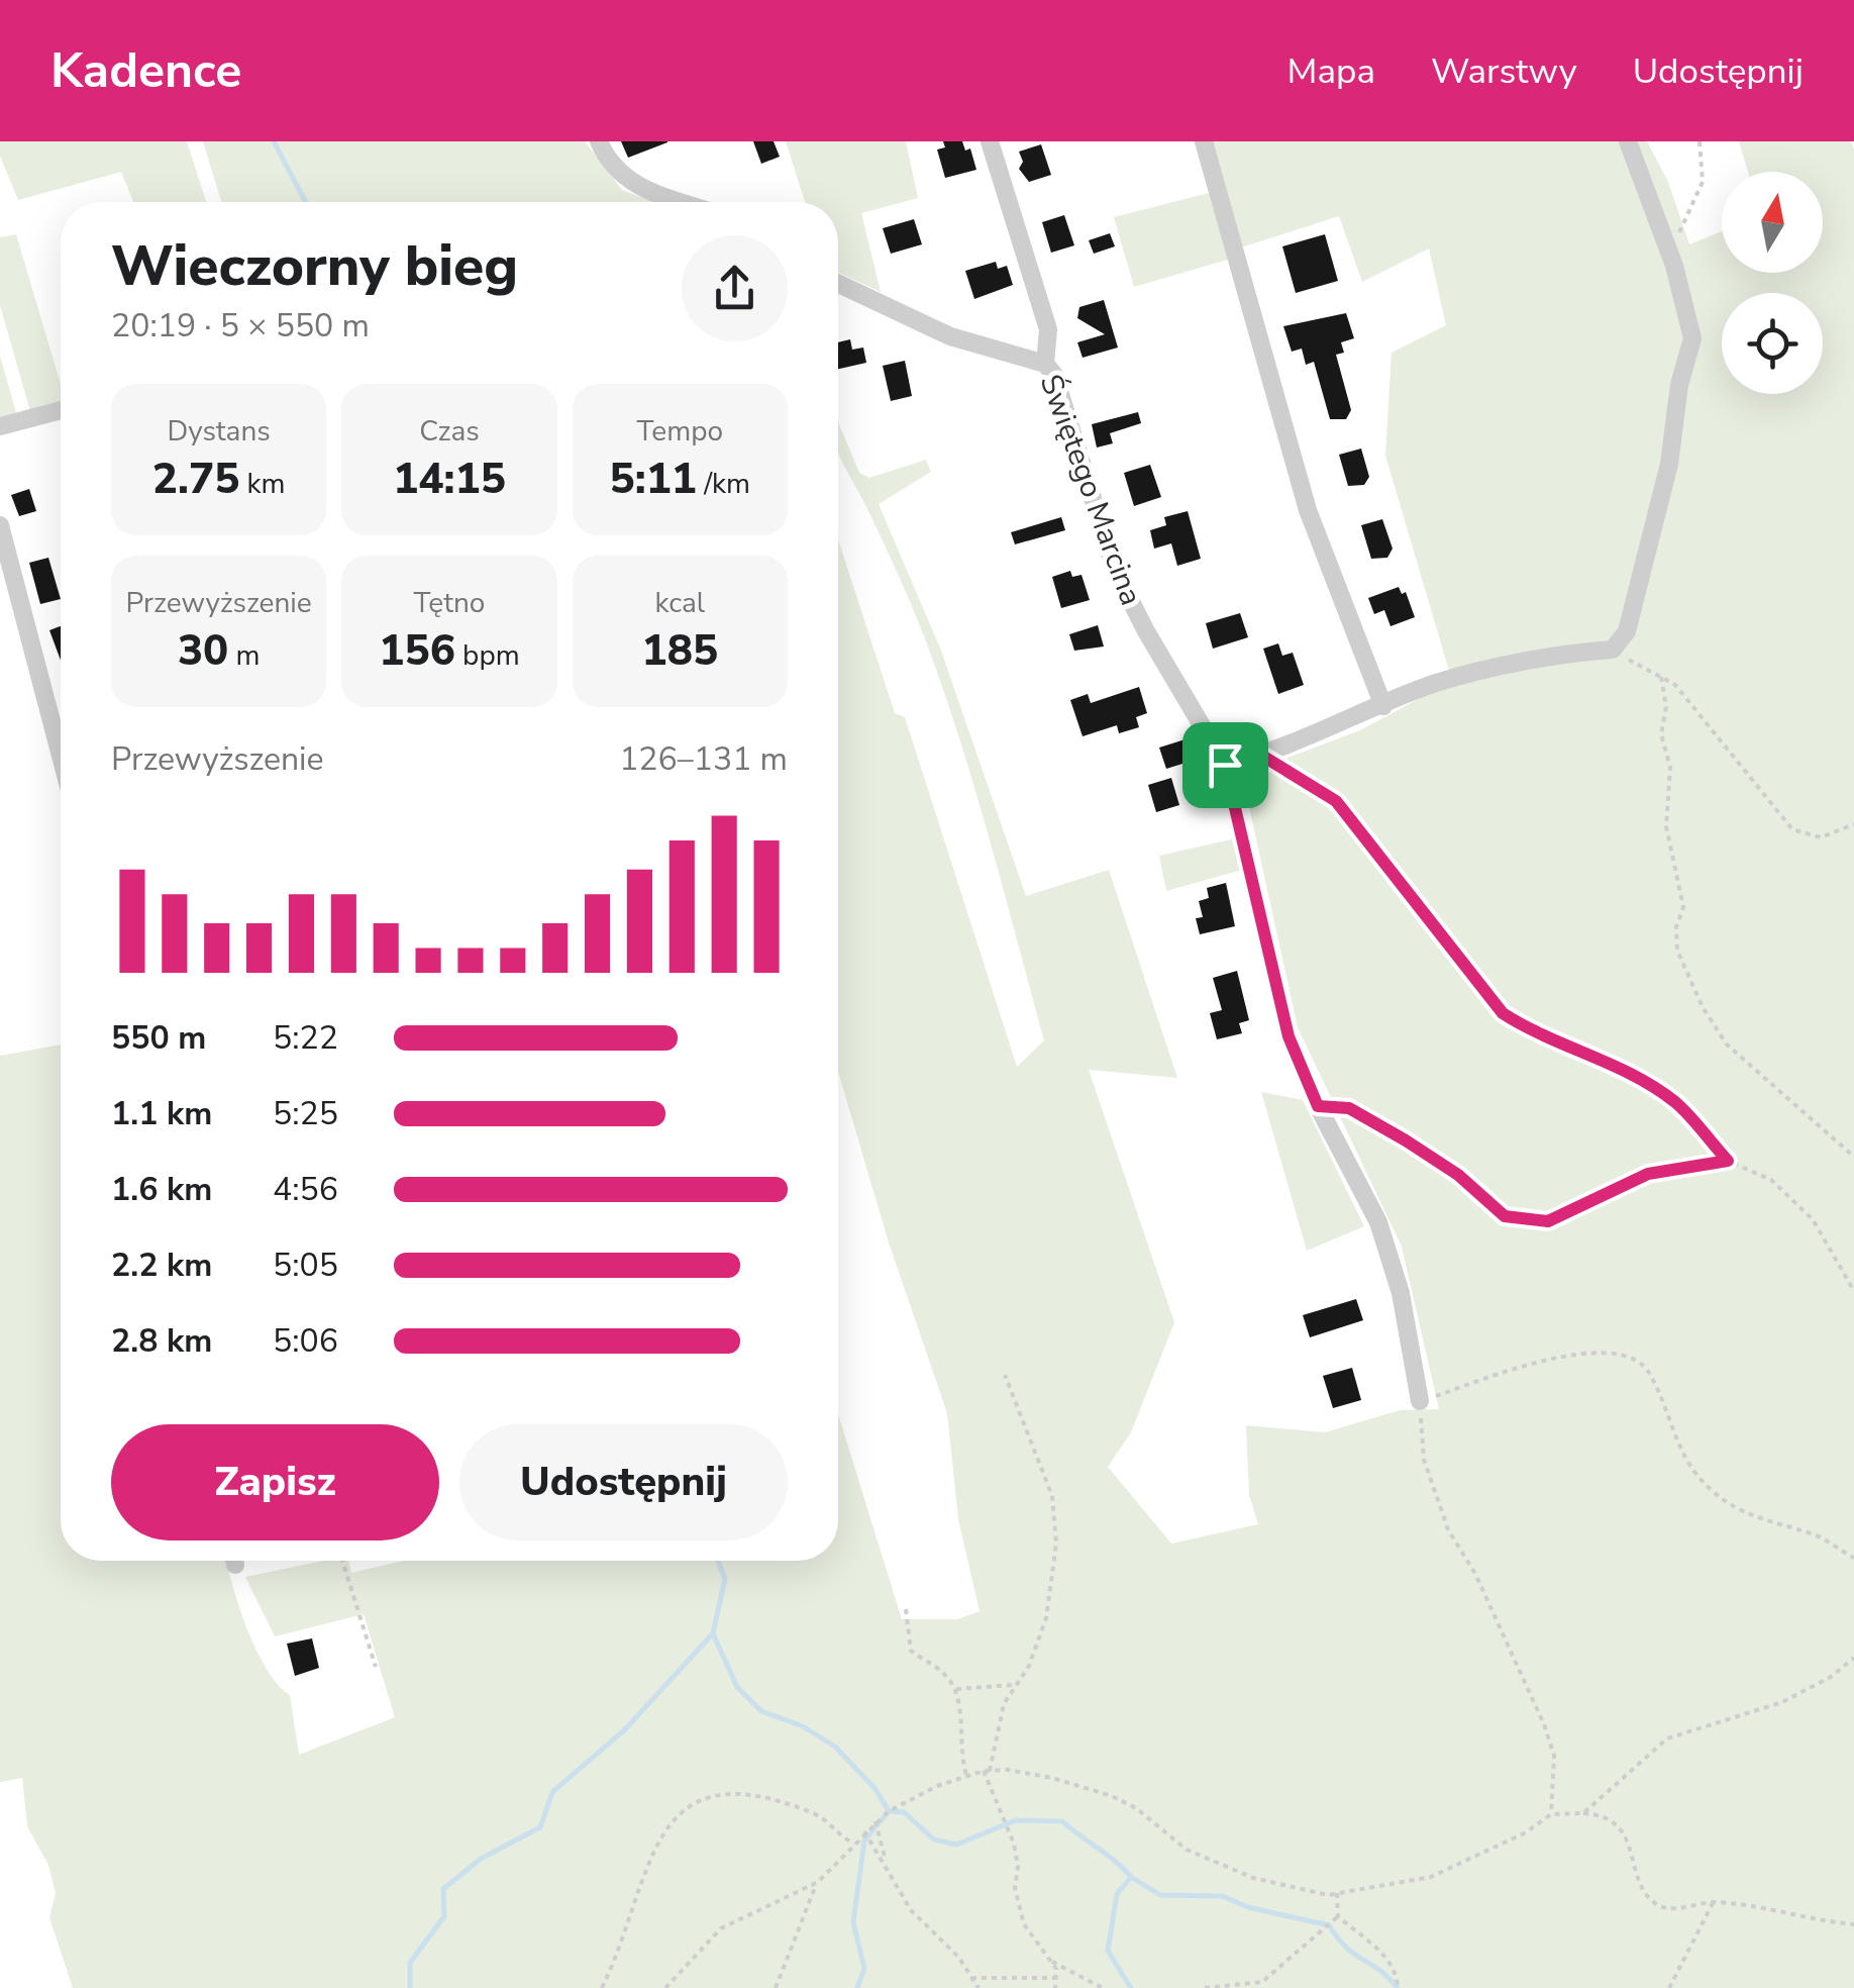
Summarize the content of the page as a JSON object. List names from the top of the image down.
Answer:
{
  "streets": {
    "street": ["Świętego Marcina"]
  },
  "north": "top",
  "page": {
    "header": "Kadence",
    "nav": ["Mapa", "Warstwy", "Udostępnij"],
    "heading": ["Wieczorny bieg", "20:19 · 5 × 550 m"],
    "stats": [
      ["Dystans", "2.75 km"],
      ["Czas", "14:15"],
      ["Tempo", "5:11 /km"],
      ["Przewyższenie", "30 m"],
      ["Tętno", "156 bpm"],
      ["kcal", "185"]
    ],
    "chart": ["Przewyższenie", "126–131 m"],
    "list": [
      {
        "name": "550 m",
        "note": "5:22"
      },
      {
        "name": "1.1 km",
        "note": "5:25"
      },
      {
        "name": "1.6 km",
        "note": "4:56"
      },
      {
        "name": "2.2 km",
        "note": "5:05"
      },
      {
        "name": "2.8 km",
        "note": "5:06"
      }
    ],
    "buttons": ["Zapisz", "Udostępnij"]
  }
}
